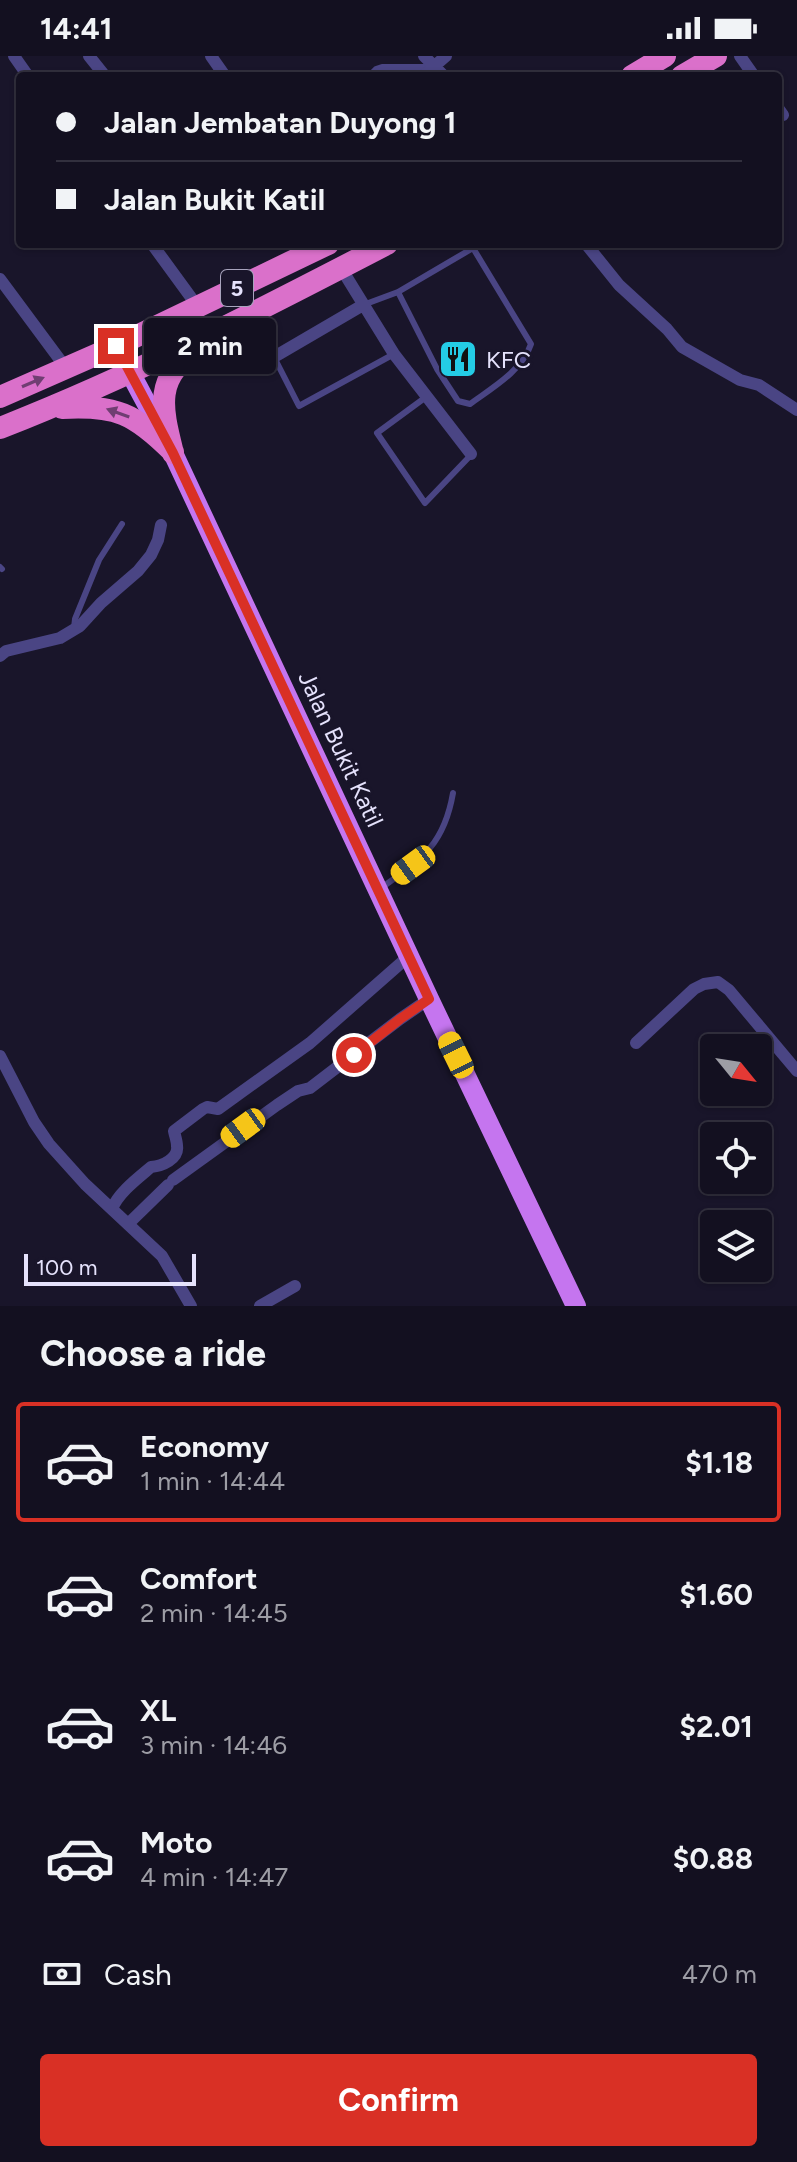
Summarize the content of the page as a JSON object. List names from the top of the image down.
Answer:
{
  "streets": {
    "highway": ["5"],
    "main road": ["Jalan Bukit Katil"]
  },
  "crossings": [
    ["5", "Jalan Bukit Katil"]
  ],
  "places": {
    "restaurant": ["KFC"]
  },
  "scale_bar": "100 m",
  "north": "bottom right",
  "page": {
    "status": "14:41",
    "banner": ["Jalan Jembatan Duyong 1", "Jalan Bukit Katil"],
    "bubble": "2 min",
    "scale": "100 m",
    "heading": "Choose a ride",
    "list": [
      {
        "name": "Economy",
        "note": "1 min · 14:44",
        "value": "$1.18"
      },
      {
        "name": "Comfort",
        "note": "2 min · 14:45",
        "value": "$1.60"
      },
      {
        "name": "XL",
        "note": "3 min · 14:46",
        "value": "$2.01"
      },
      {
        "name": "Moto",
        "note": "4 min · 14:47",
        "value": "$0.88"
      }
    ],
    "pay": ["Cash", "470 m"],
    "buttons": "Confirm"
  }
}
